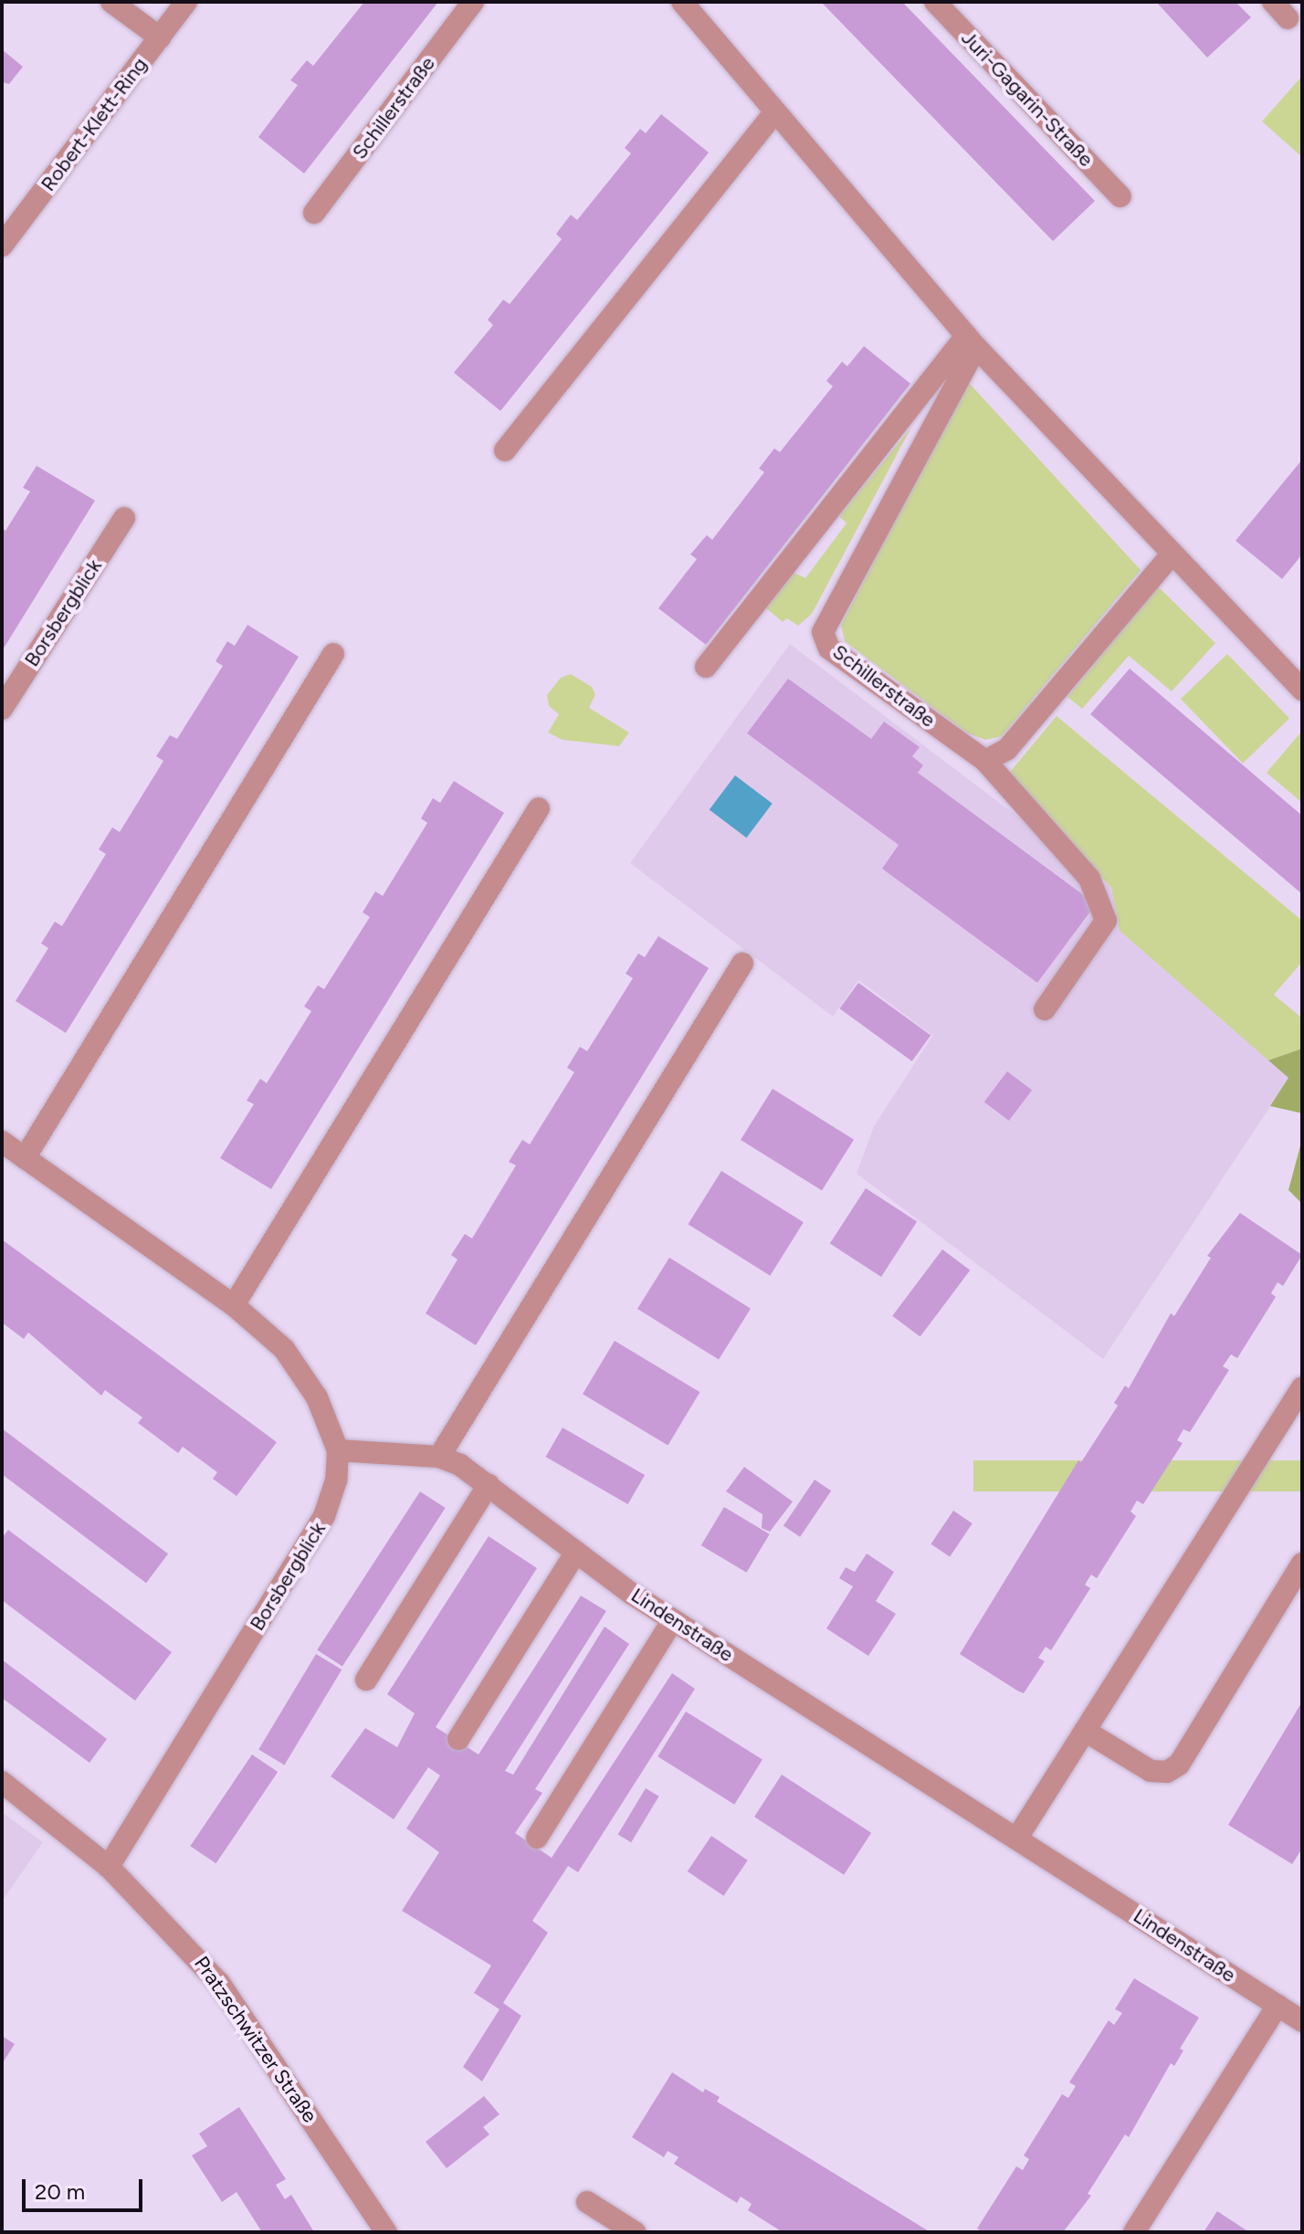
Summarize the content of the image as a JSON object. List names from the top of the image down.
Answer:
{
  "streets": {
    "street": [
      "Juri-Gagarin-Straße",
      "Schillerstraße",
      "Robert-Klett-Ring",
      "Borsbergblick",
      "Lindenstraße",
      "Pratzschwitzer Straße"
    ]
  },
  "crossings": [
    ["Borsbergblick", "Lindenstraße"],
    ["Borsbergblick", "Pratzschwitzer Straße"]
  ],
  "scale_bar": "20 m"
}
